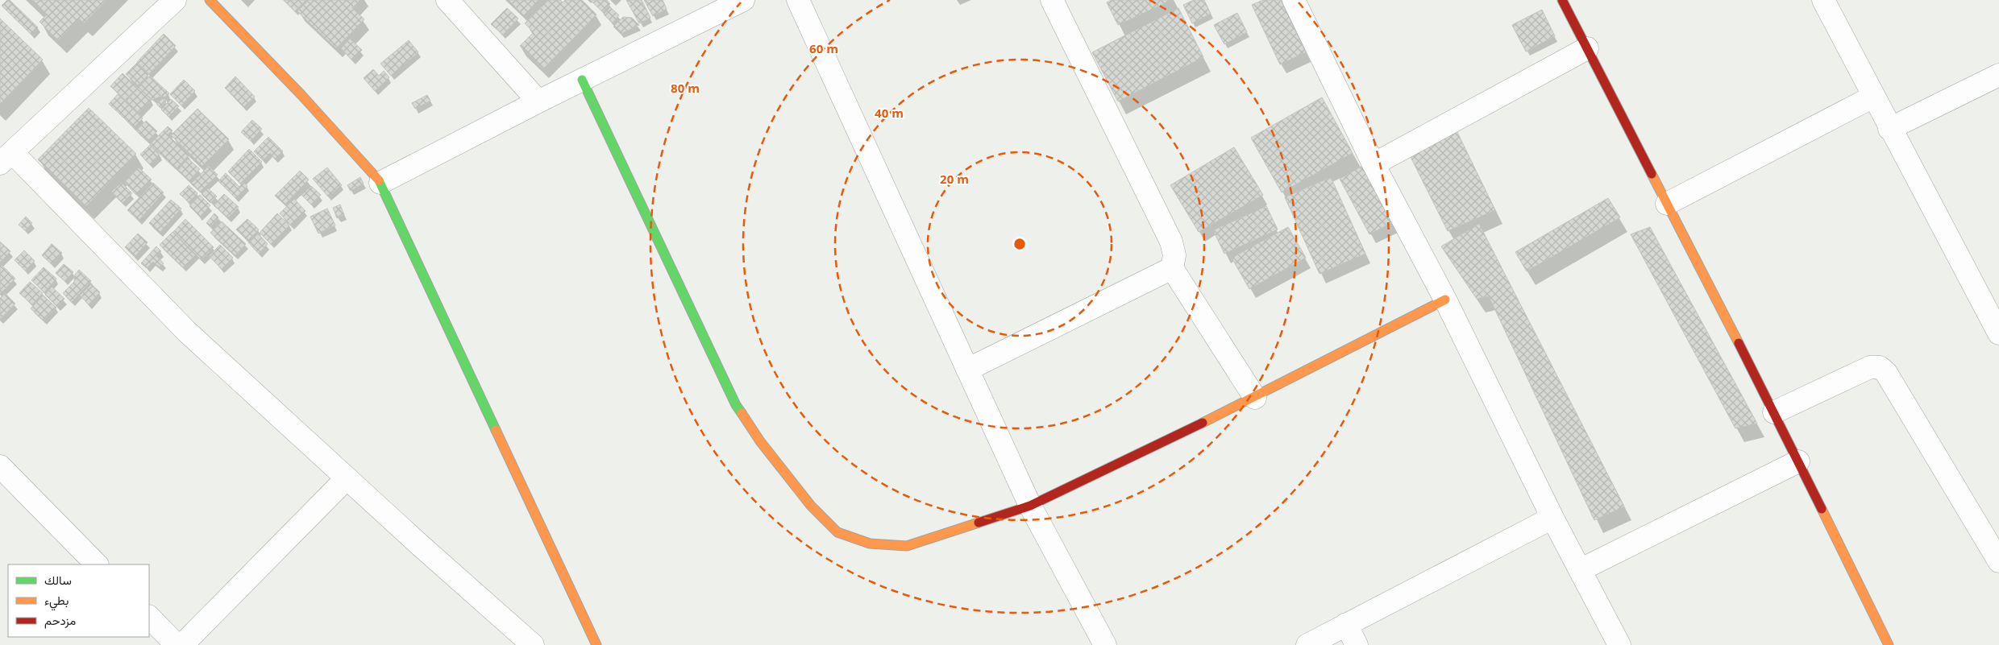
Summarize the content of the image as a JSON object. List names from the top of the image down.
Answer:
{
  "legend": ["سالك", "بطيء", "مزدحم"],
  "rings": [
    "60 m",
    "80 m",
    "40 m",
    "20 m"
  ]
}
